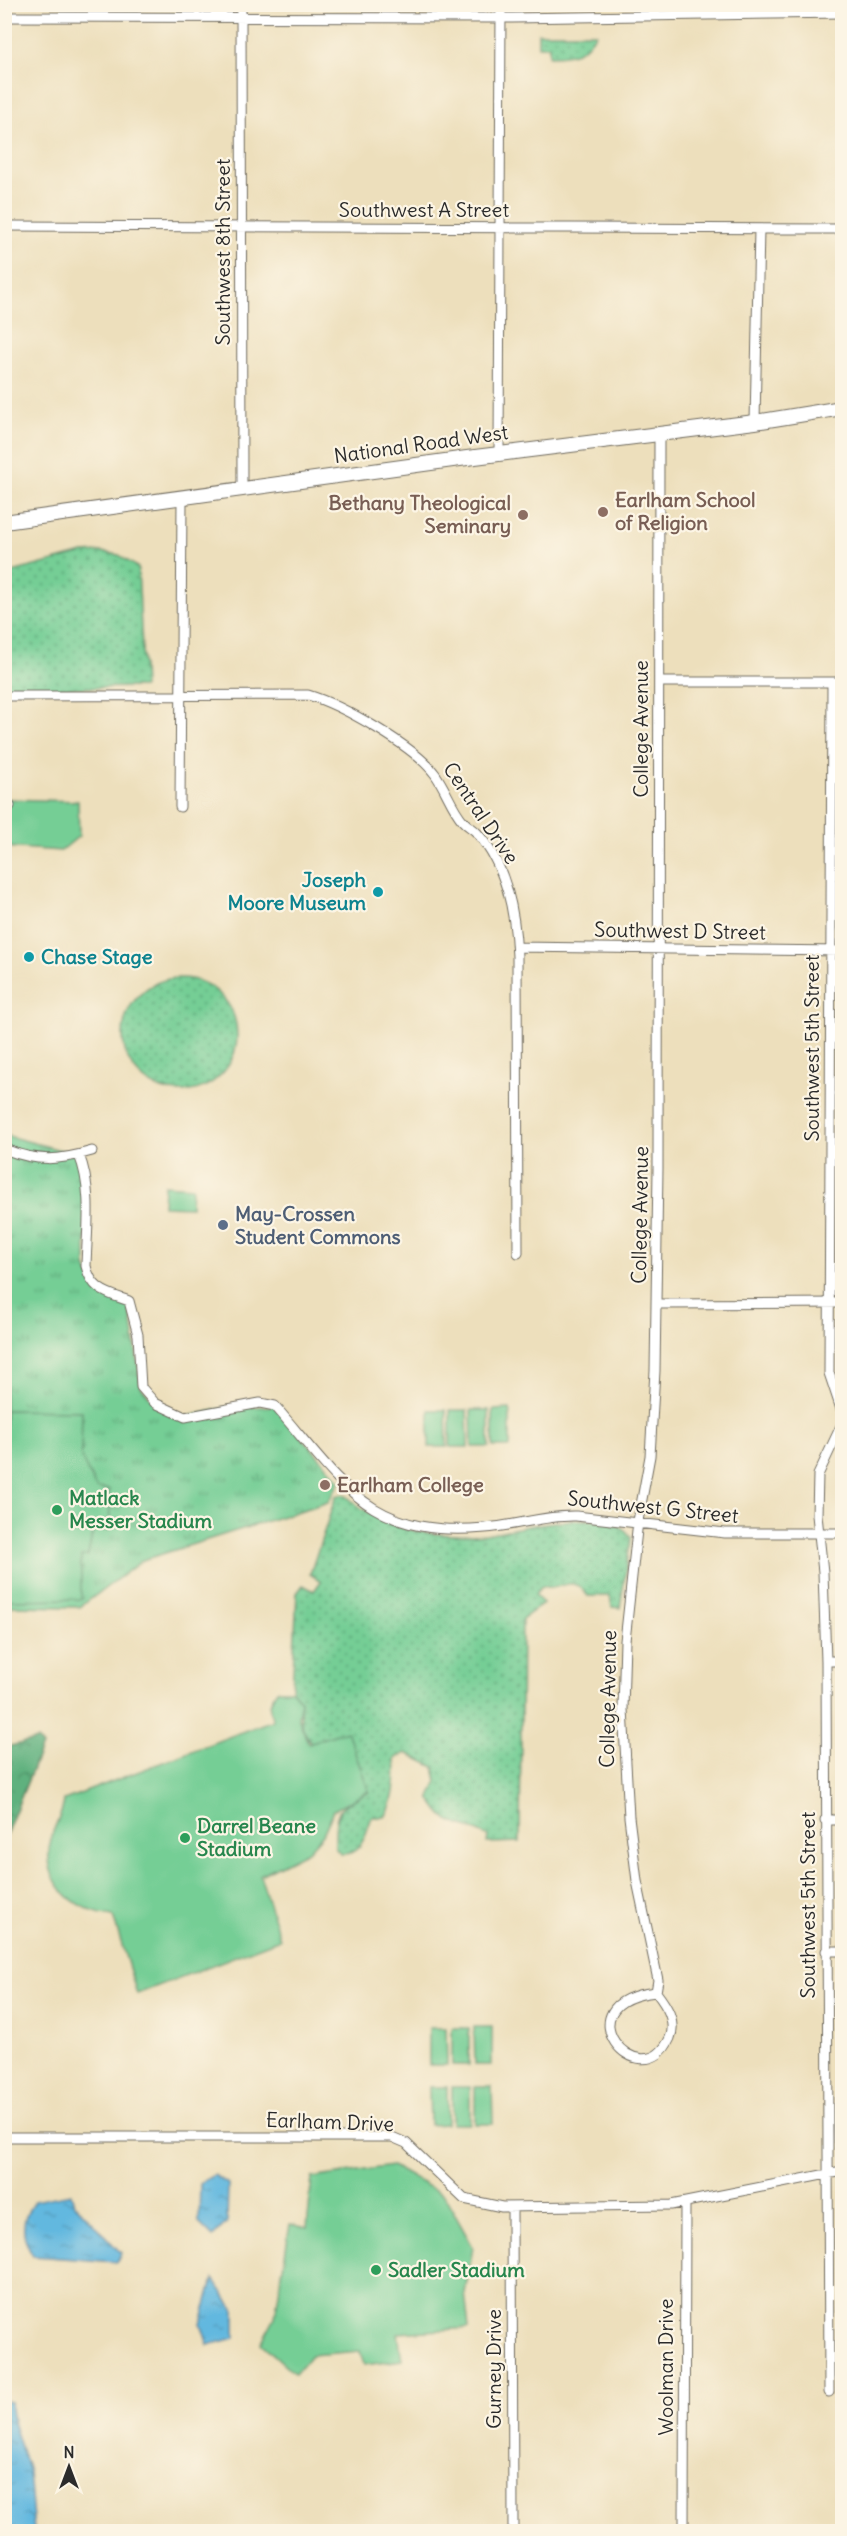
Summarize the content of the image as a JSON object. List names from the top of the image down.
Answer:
{
  "streets": {
    "main road": ["National Road West"],
    "street": [
      "Southwest A Street",
      "Southwest 8th Street",
      "College Avenue",
      "Central Drive",
      "Southwest D Street",
      "Southwest 5th Street",
      "Southwest G Street",
      "Earlham Drive",
      "Woolman Drive",
      "Gurney Drive"
    ]
  },
  "crossings": [
    ["Southwest A Street", "Southwest 8th Street"],
    ["Southwest 8th Street", "National Road West"],
    ["National Road West", "College Avenue"],
    ["College Avenue", "Southwest D Street"],
    ["College Avenue", "Southwest G Street"],
    ["Central Drive", "Southwest D Street"],
    ["Southwest D Street", "Southwest 5th Street"],
    ["Southwest 5th Street", "Southwest G Street"],
    ["Southwest 5th Street", "Earlham Drive"],
    ["Earlham Drive", "Woolman Drive"],
    ["Earlham Drive", "Gurney Drive"]
  ],
  "places": [
    "Earlham School of Religion",
    "Bethany Theological Seminary",
    "Joseph Moore Museum",
    "Chase Stage",
    "May-Crossen Student Commons",
    "Earlham College",
    "Matlack Messer Stadium",
    "Darrel Beane Stadium",
    "Sadler Stadium"
  ],
  "north": "top"
}
